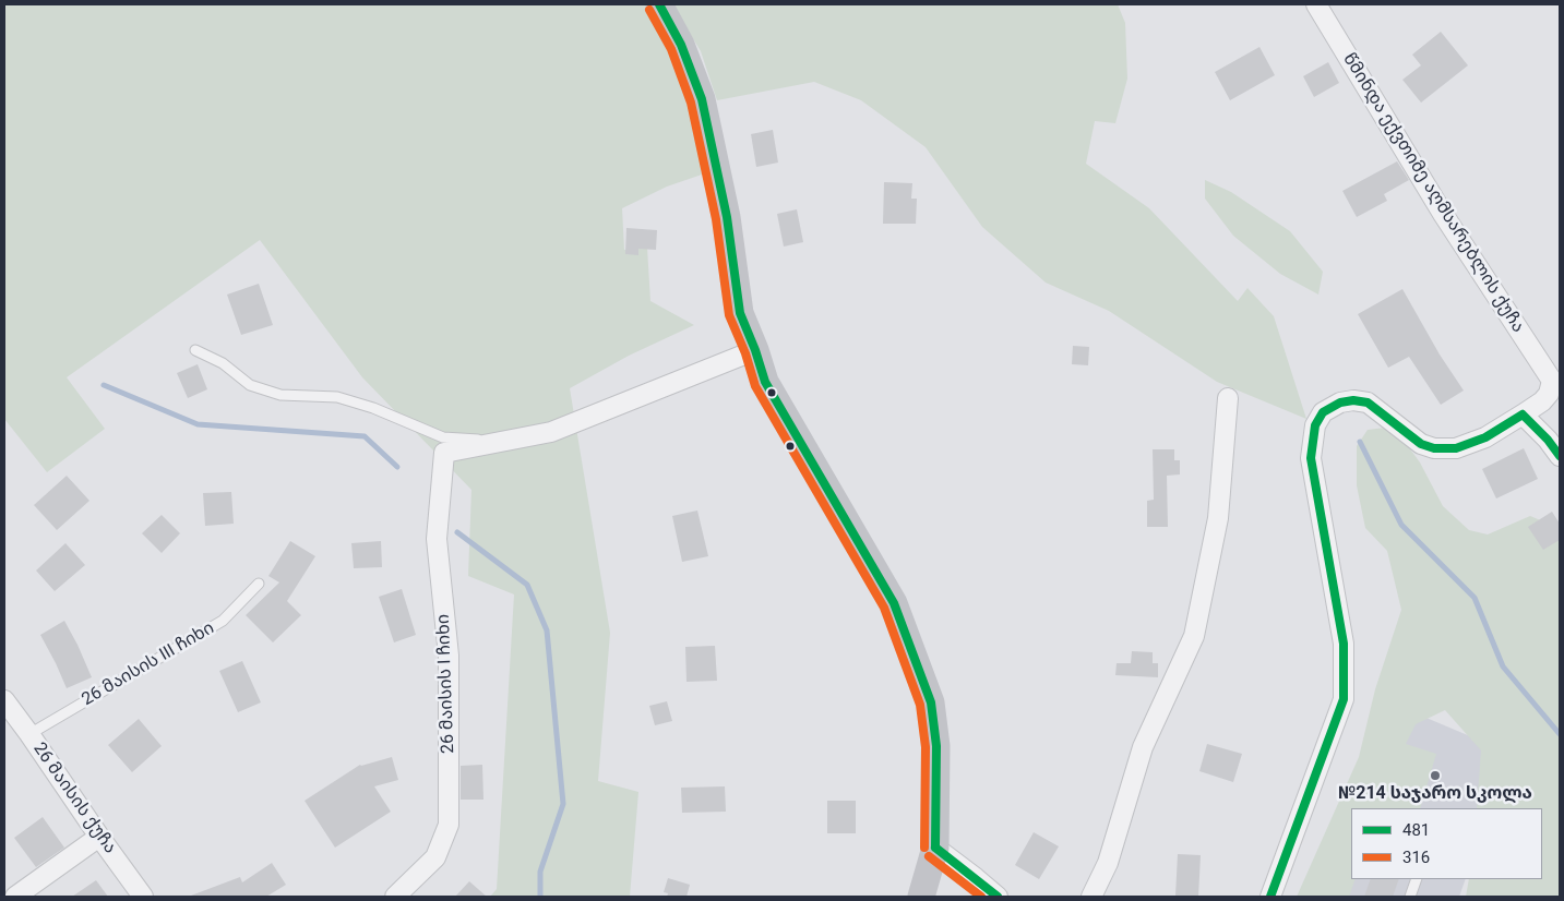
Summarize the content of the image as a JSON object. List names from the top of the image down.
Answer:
{
  "streets": {
    "street": ["წმინდა ექვთიმე აღმსარებლის ქუჩა", "26 მაისის I ჩიხი", "26 მაისის ქუჩა"],
    "lane": ["26 მაისის III ჩიხი"]
  },
  "crossings": [
    ["26 მაისის III ჩიხი", "26 მაისის ქუჩა"]
  ],
  "places": ["№214 საჯარო სკოლა"],
  "lines": ["transit line 481", "transit line 316"],
  "legend": ["481", "316"]
}
